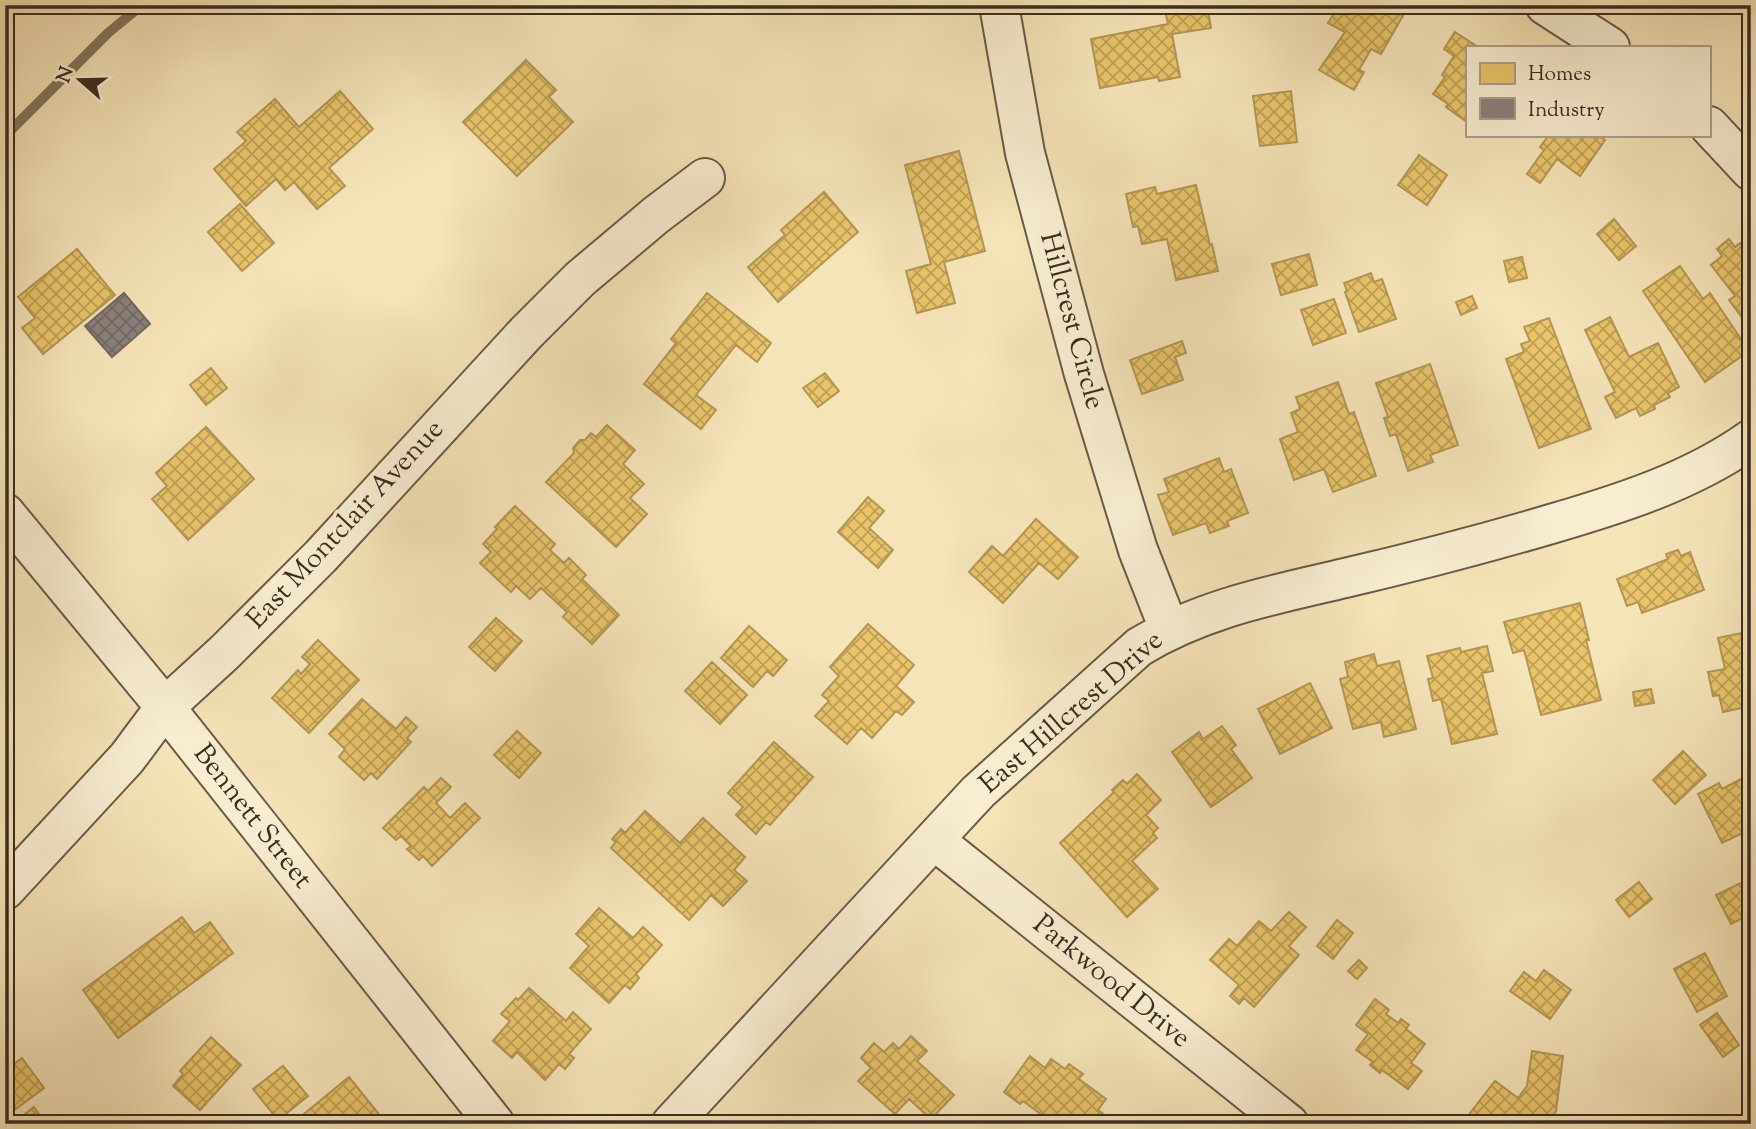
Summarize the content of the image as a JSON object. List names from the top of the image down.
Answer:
{
  "streets": {
    "street": [
      "Hillcrest Circle",
      "East Montclair Avenue",
      "East Hillcrest Drive",
      "Bennett Street",
      "Parkwood Drive"
    ]
  },
  "crossings": [
    ["Hillcrest Circle", "East Hillcrest Drive"],
    ["East Montclair Avenue", "Bennett Street"],
    ["East Hillcrest Drive", "Parkwood Drive"]
  ],
  "legend": ["Homes", "Industry"],
  "north": "left"
}
